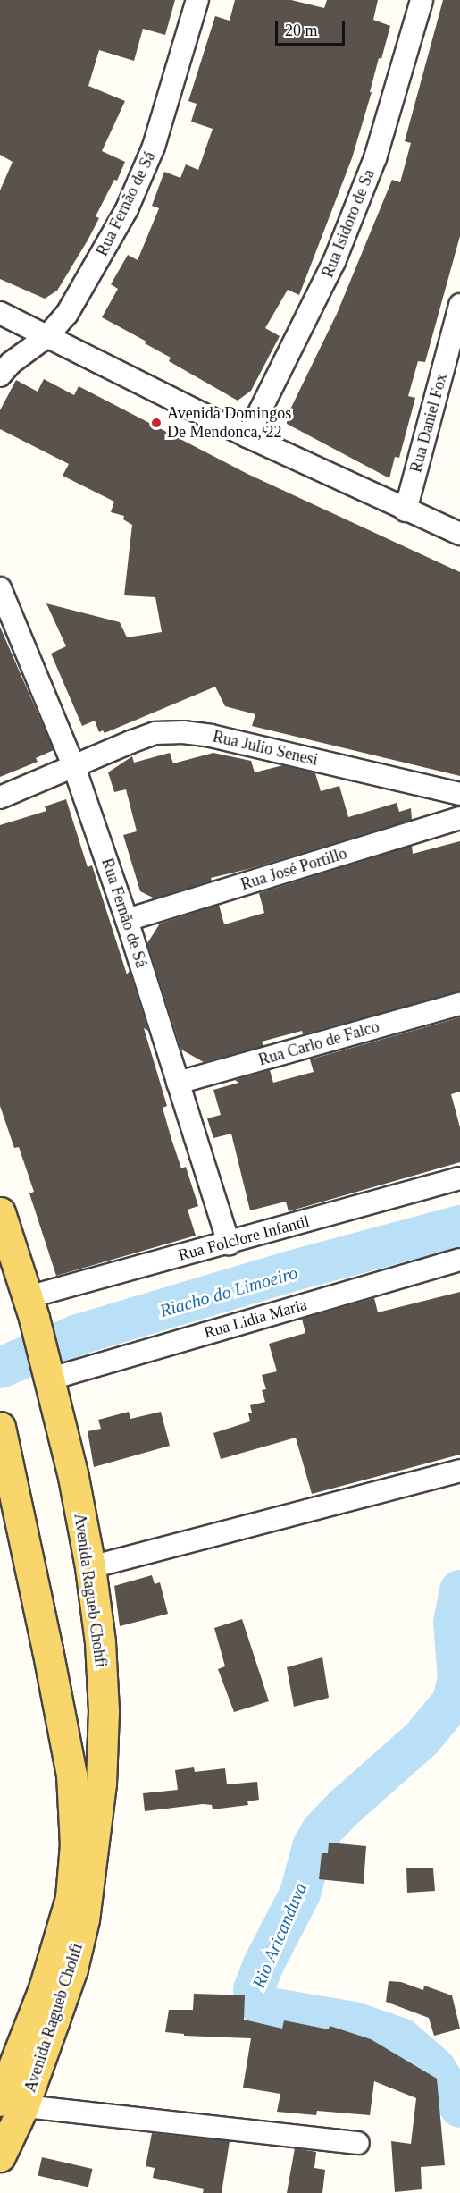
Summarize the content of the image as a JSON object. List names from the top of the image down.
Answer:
{
  "streets": {
    "main road": ["Avenida Ragueb Chohfi"],
    "street": [
      "Rua Fernão de Sá",
      "Rua Isidoro de Sa",
      "Rua Daniel Fox",
      "Rua Julio Senesi",
      "Rua José Portillo",
      "Rua Carlo de Falco",
      "Rua Folclore Infantil",
      "Rua Lidia Maria"
    ]
  },
  "crossings": [
    ["Rua Fernão de Sá", "Rua Julio Senesi"],
    ["Rua Fernão de Sá", "Rua José Portillo"],
    ["Rua Fernão de Sá", "Rua Carlo de Falco"],
    ["Rua Fernão de Sá", "Rua Folclore Infantil"],
    ["Rua Folclore Infantil", "Avenida Ragueb Chohfi"],
    ["Rua Lidia Maria", "Avenida Ragueb Chohfi"]
  ],
  "water": ["Riacho do Limoeiro", "Rio Aricanduva"],
  "places": ["Avenida Domingos De Mendonca, 22"],
  "scale_bar": "20 m"
}
